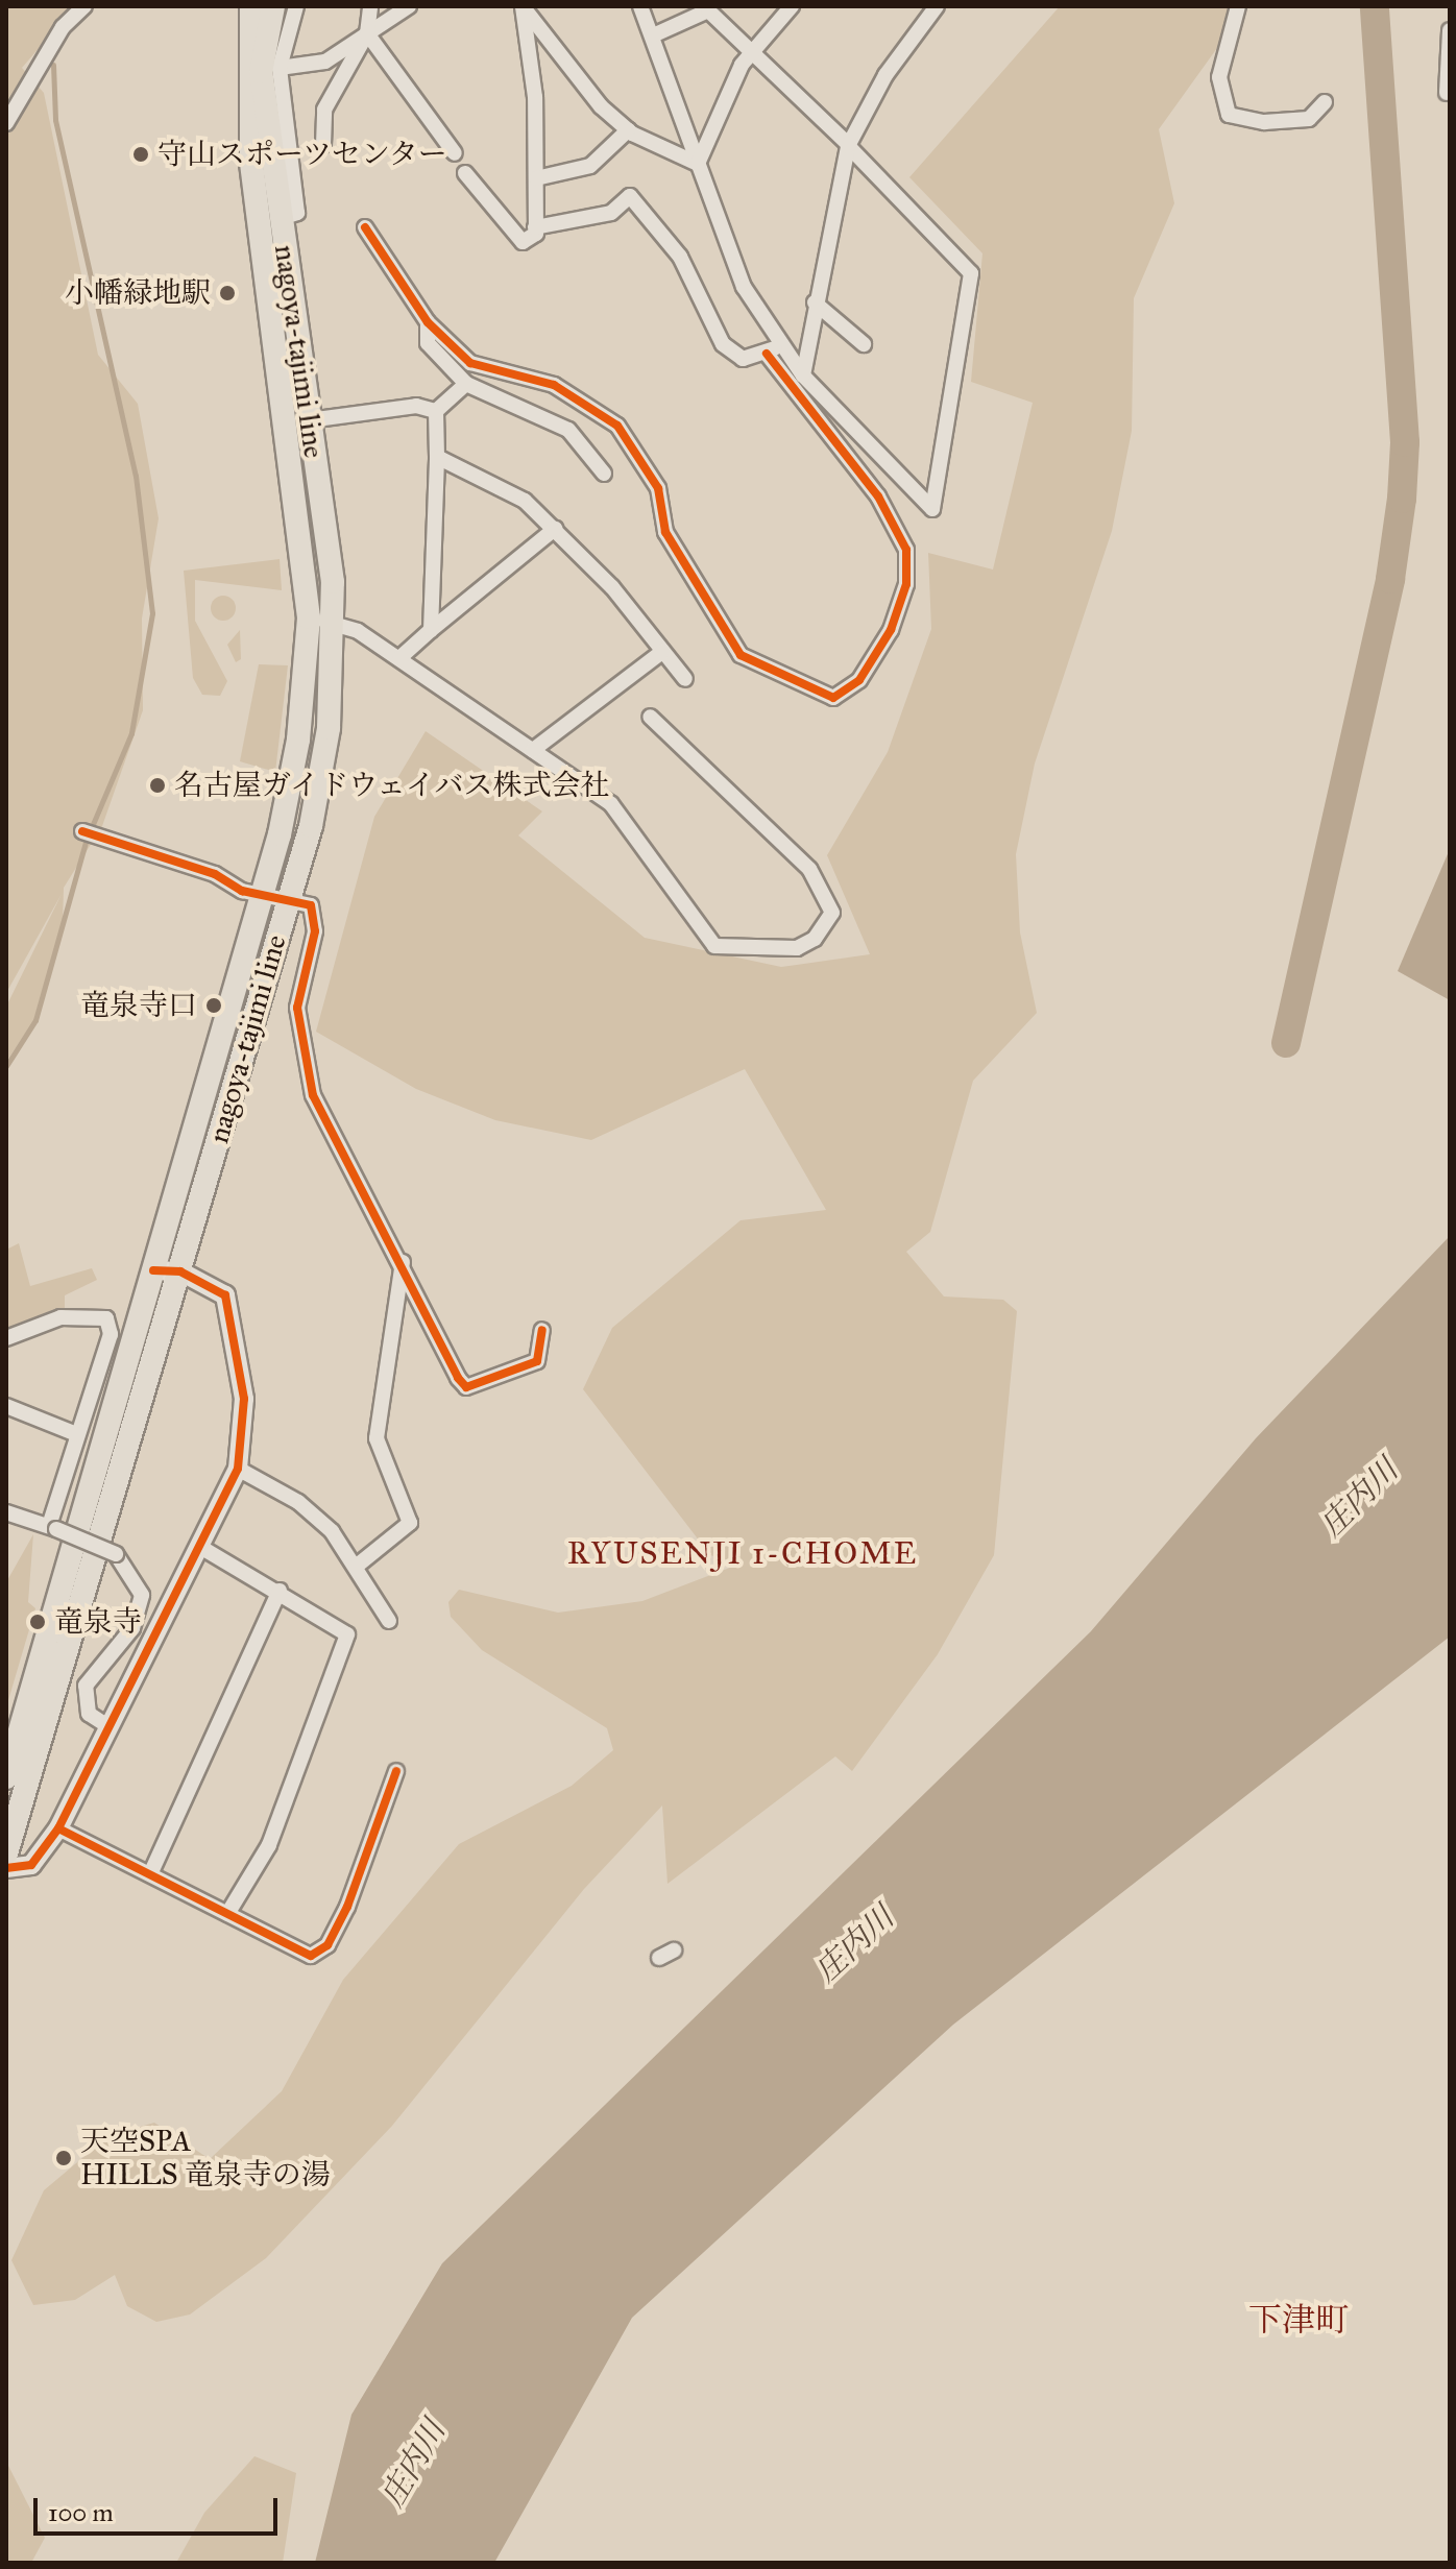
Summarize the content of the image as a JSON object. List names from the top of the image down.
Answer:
{
  "streets": {
    "main road": ["nagoya-tajimi line"]
  },
  "districts": ["RYUSENJI 1-CHOME", "下津町"],
  "water": ["庄内川"],
  "places": [
    "守山スポーツセンター",
    "小幡緑地駅",
    "名古屋ガイドウェイバス株式会社",
    "竜泉寺口",
    "竜泉寺",
    "天空SPA HILLS 竜泉寺の湯"
  ],
  "scale_bar": "100 m"
}
